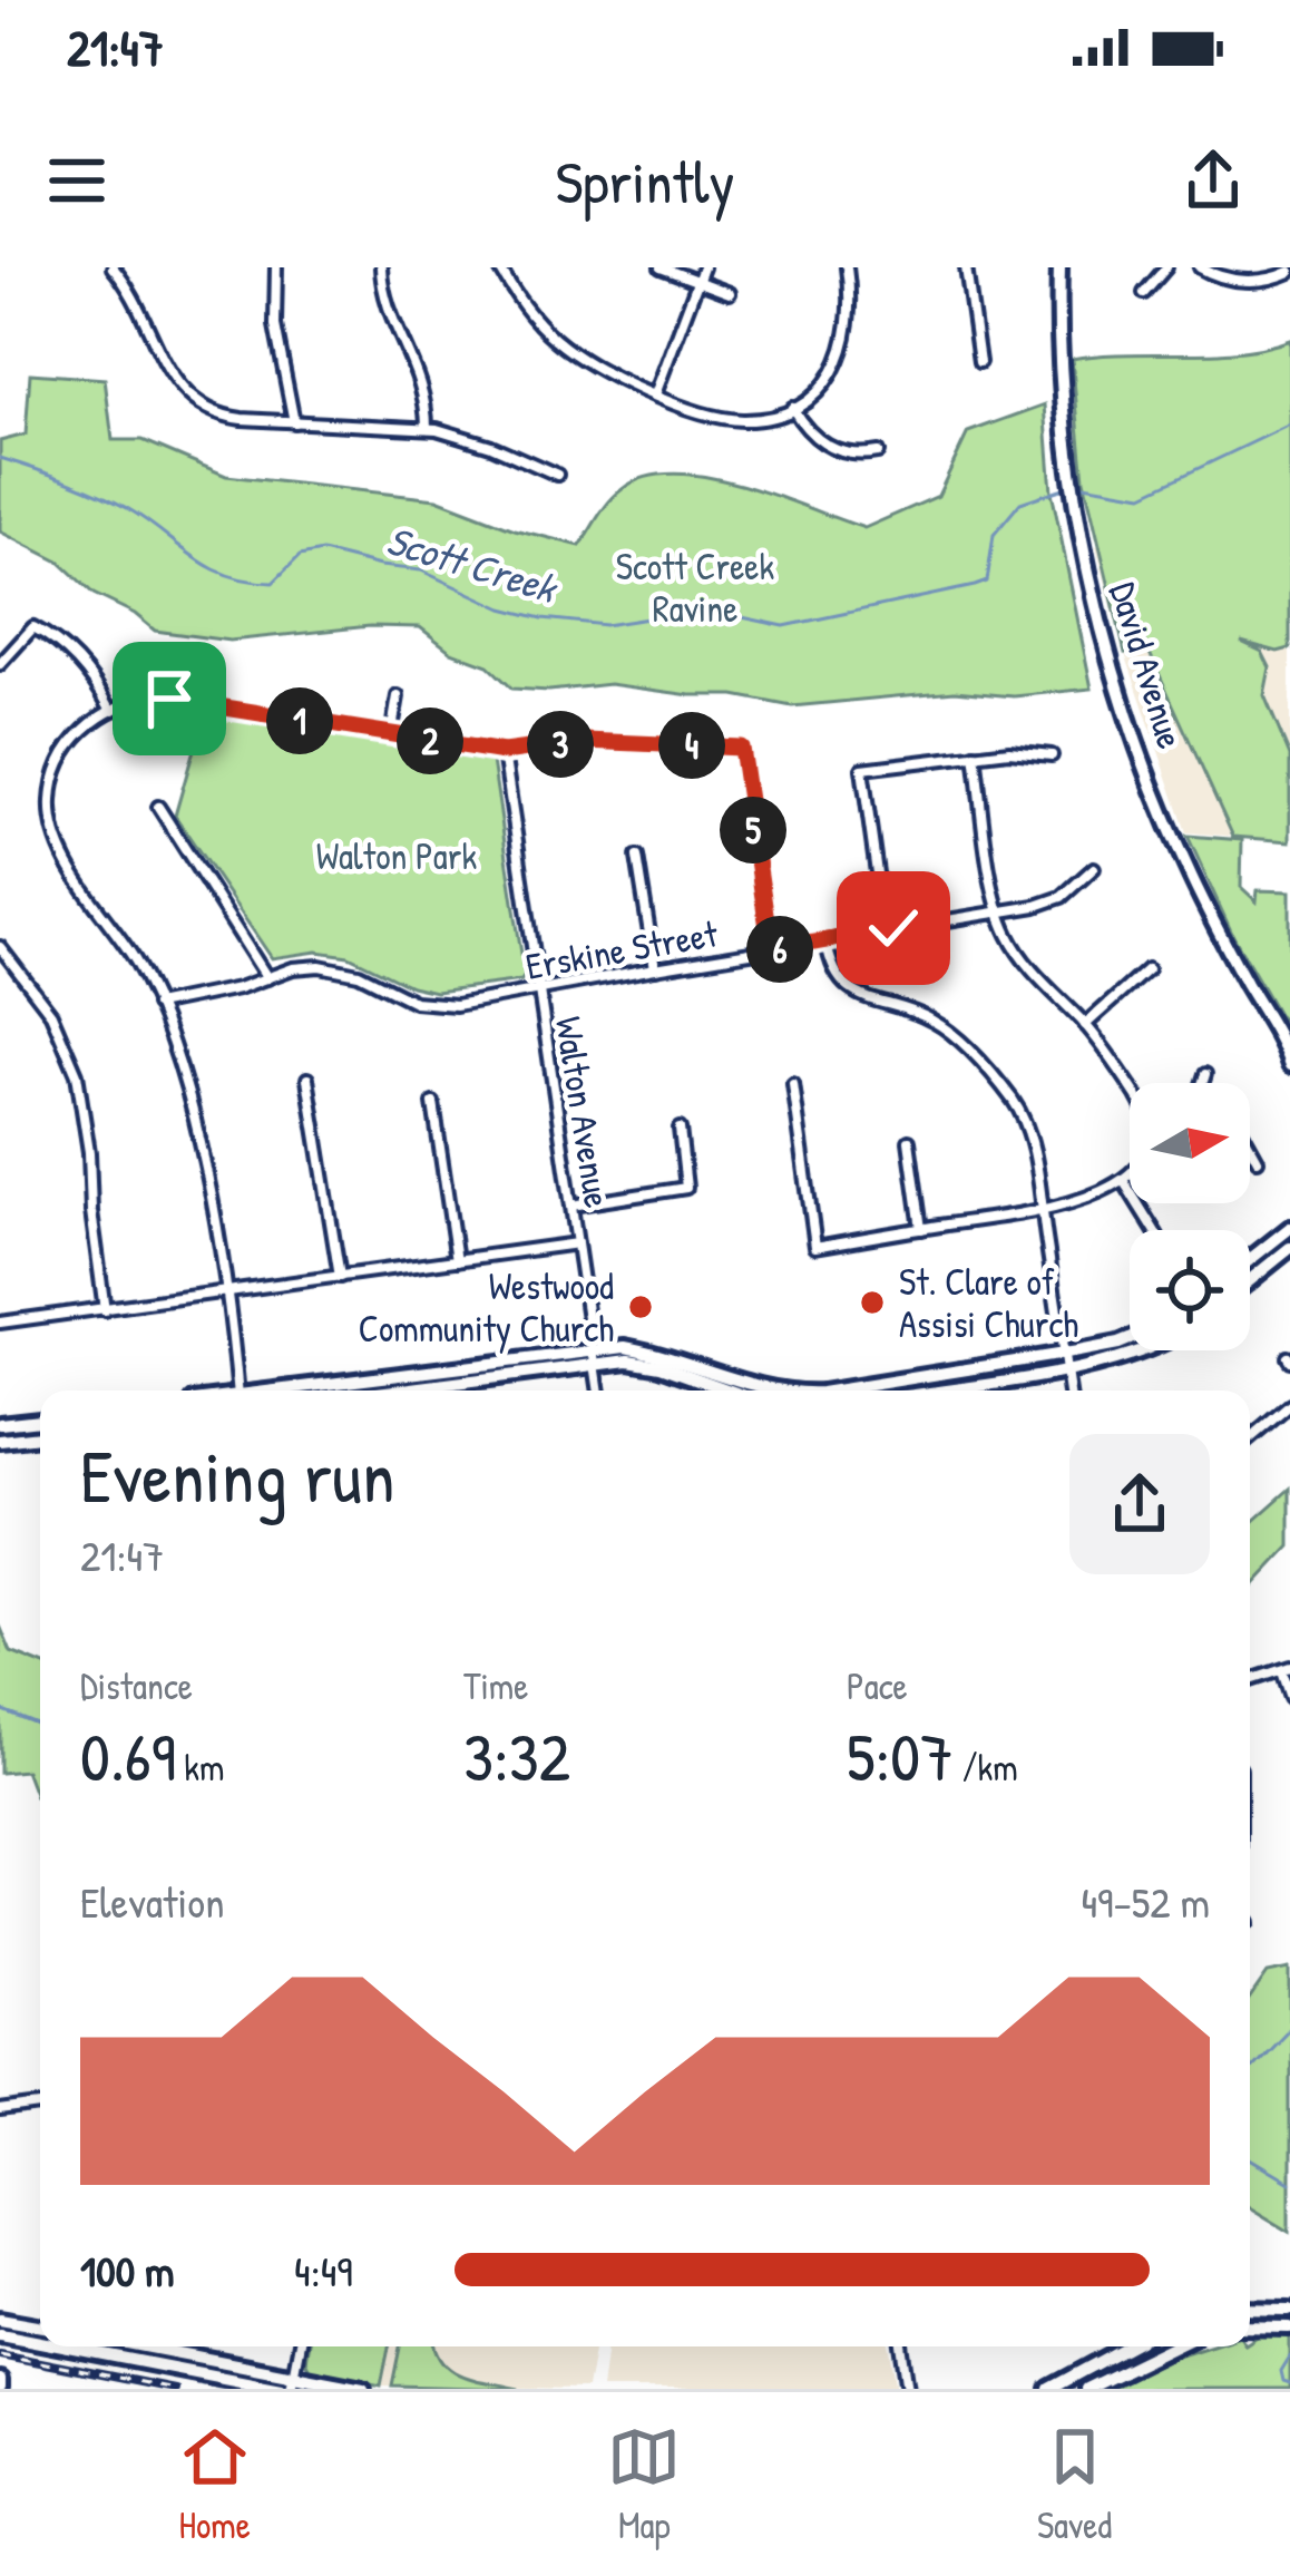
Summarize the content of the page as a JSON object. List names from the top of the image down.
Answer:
{
  "streets": {
    "main road": ["David Avenue"],
    "street": ["Erskine Street", "Walton Avenue"]
  },
  "crossings": [
    ["Erskine Street", "Walton Avenue"]
  ],
  "water": ["Scott Creek"],
  "parks": ["Scott Creek Ravine", "Walton Park"],
  "places": ["St. Clare of Assisi Church", "Westwood Community Church"],
  "north": "right",
  "page": {
    "status": "21:47",
    "header": "Sprintly",
    "pins": [
      "1",
      "2",
      "3",
      "4",
      "5",
      "6"
    ],
    "heading": ["Evening run", "21:47"],
    "stats": [
      ["Distance", "0.69 km"],
      ["Time", "3:32"],
      ["Pace", "5:07 /km"]
    ],
    "chart": ["Elevation", "49–52 m"],
    "list": [
      {
        "name": "100 m",
        "note": "4:49"
      }
    ],
    "tabs": ["Home", "Map", "Saved"]
  }
}
